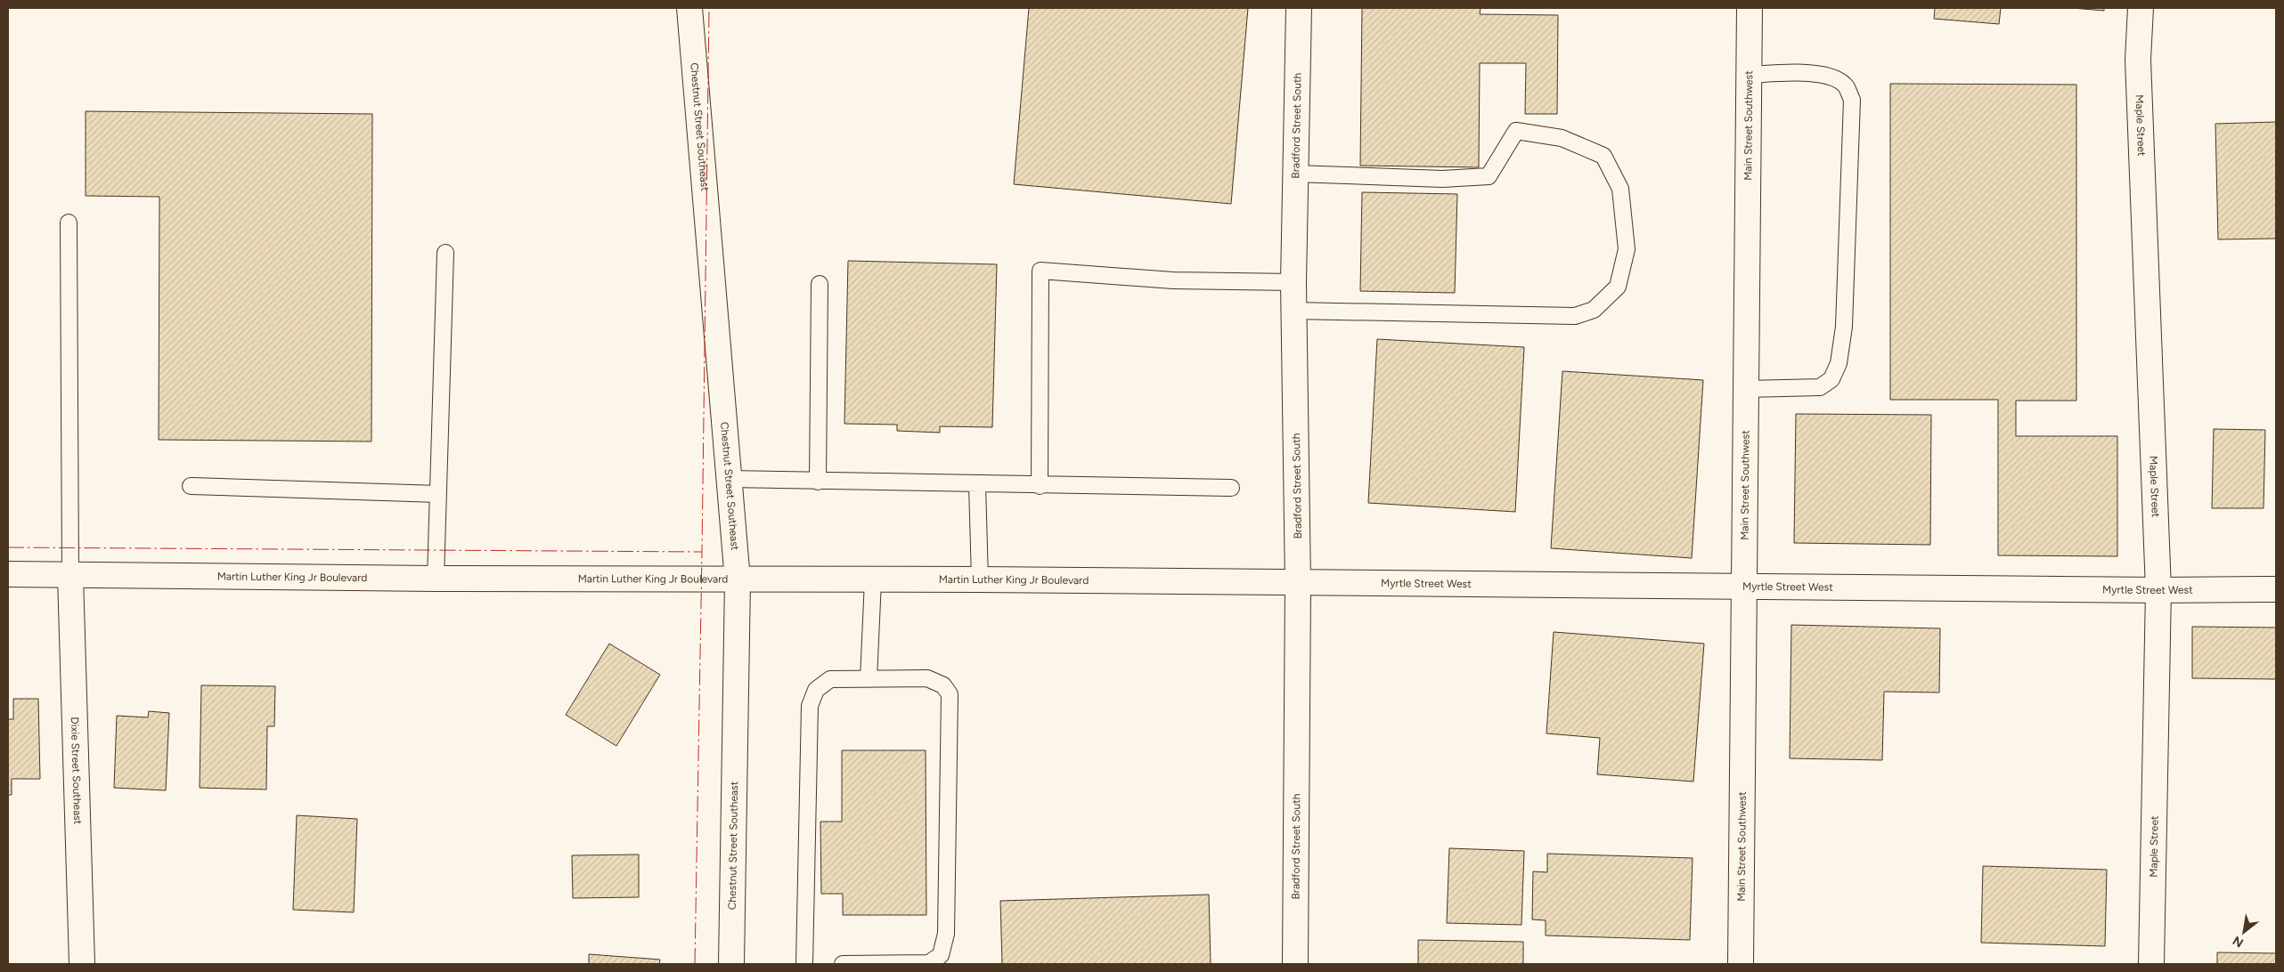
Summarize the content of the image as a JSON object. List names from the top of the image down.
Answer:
{
  "streets": {
    "street": [
      "Bradford Street South",
      "Main Street Southwest",
      "Maple Street",
      "Chestnut Street Southeast",
      "Martin Luther King Jr Boulevard",
      "Myrtle Street West",
      "Dixie Street Southeast"
    ]
  },
  "crossings": [
    ["Bradford Street South", "Martin Luther King Jr Boulevard"],
    ["Bradford Street South", "Myrtle Street West"],
    ["Main Street Southwest", "Myrtle Street West"],
    ["Maple Street", "Myrtle Street West"],
    ["Chestnut Street Southeast", "Martin Luther King Jr Boulevard"],
    ["Martin Luther King Jr Boulevard", "Myrtle Street West"],
    ["Martin Luther King Jr Boulevard", "Dixie Street Southeast"]
  ],
  "north": "bottom left"
}
